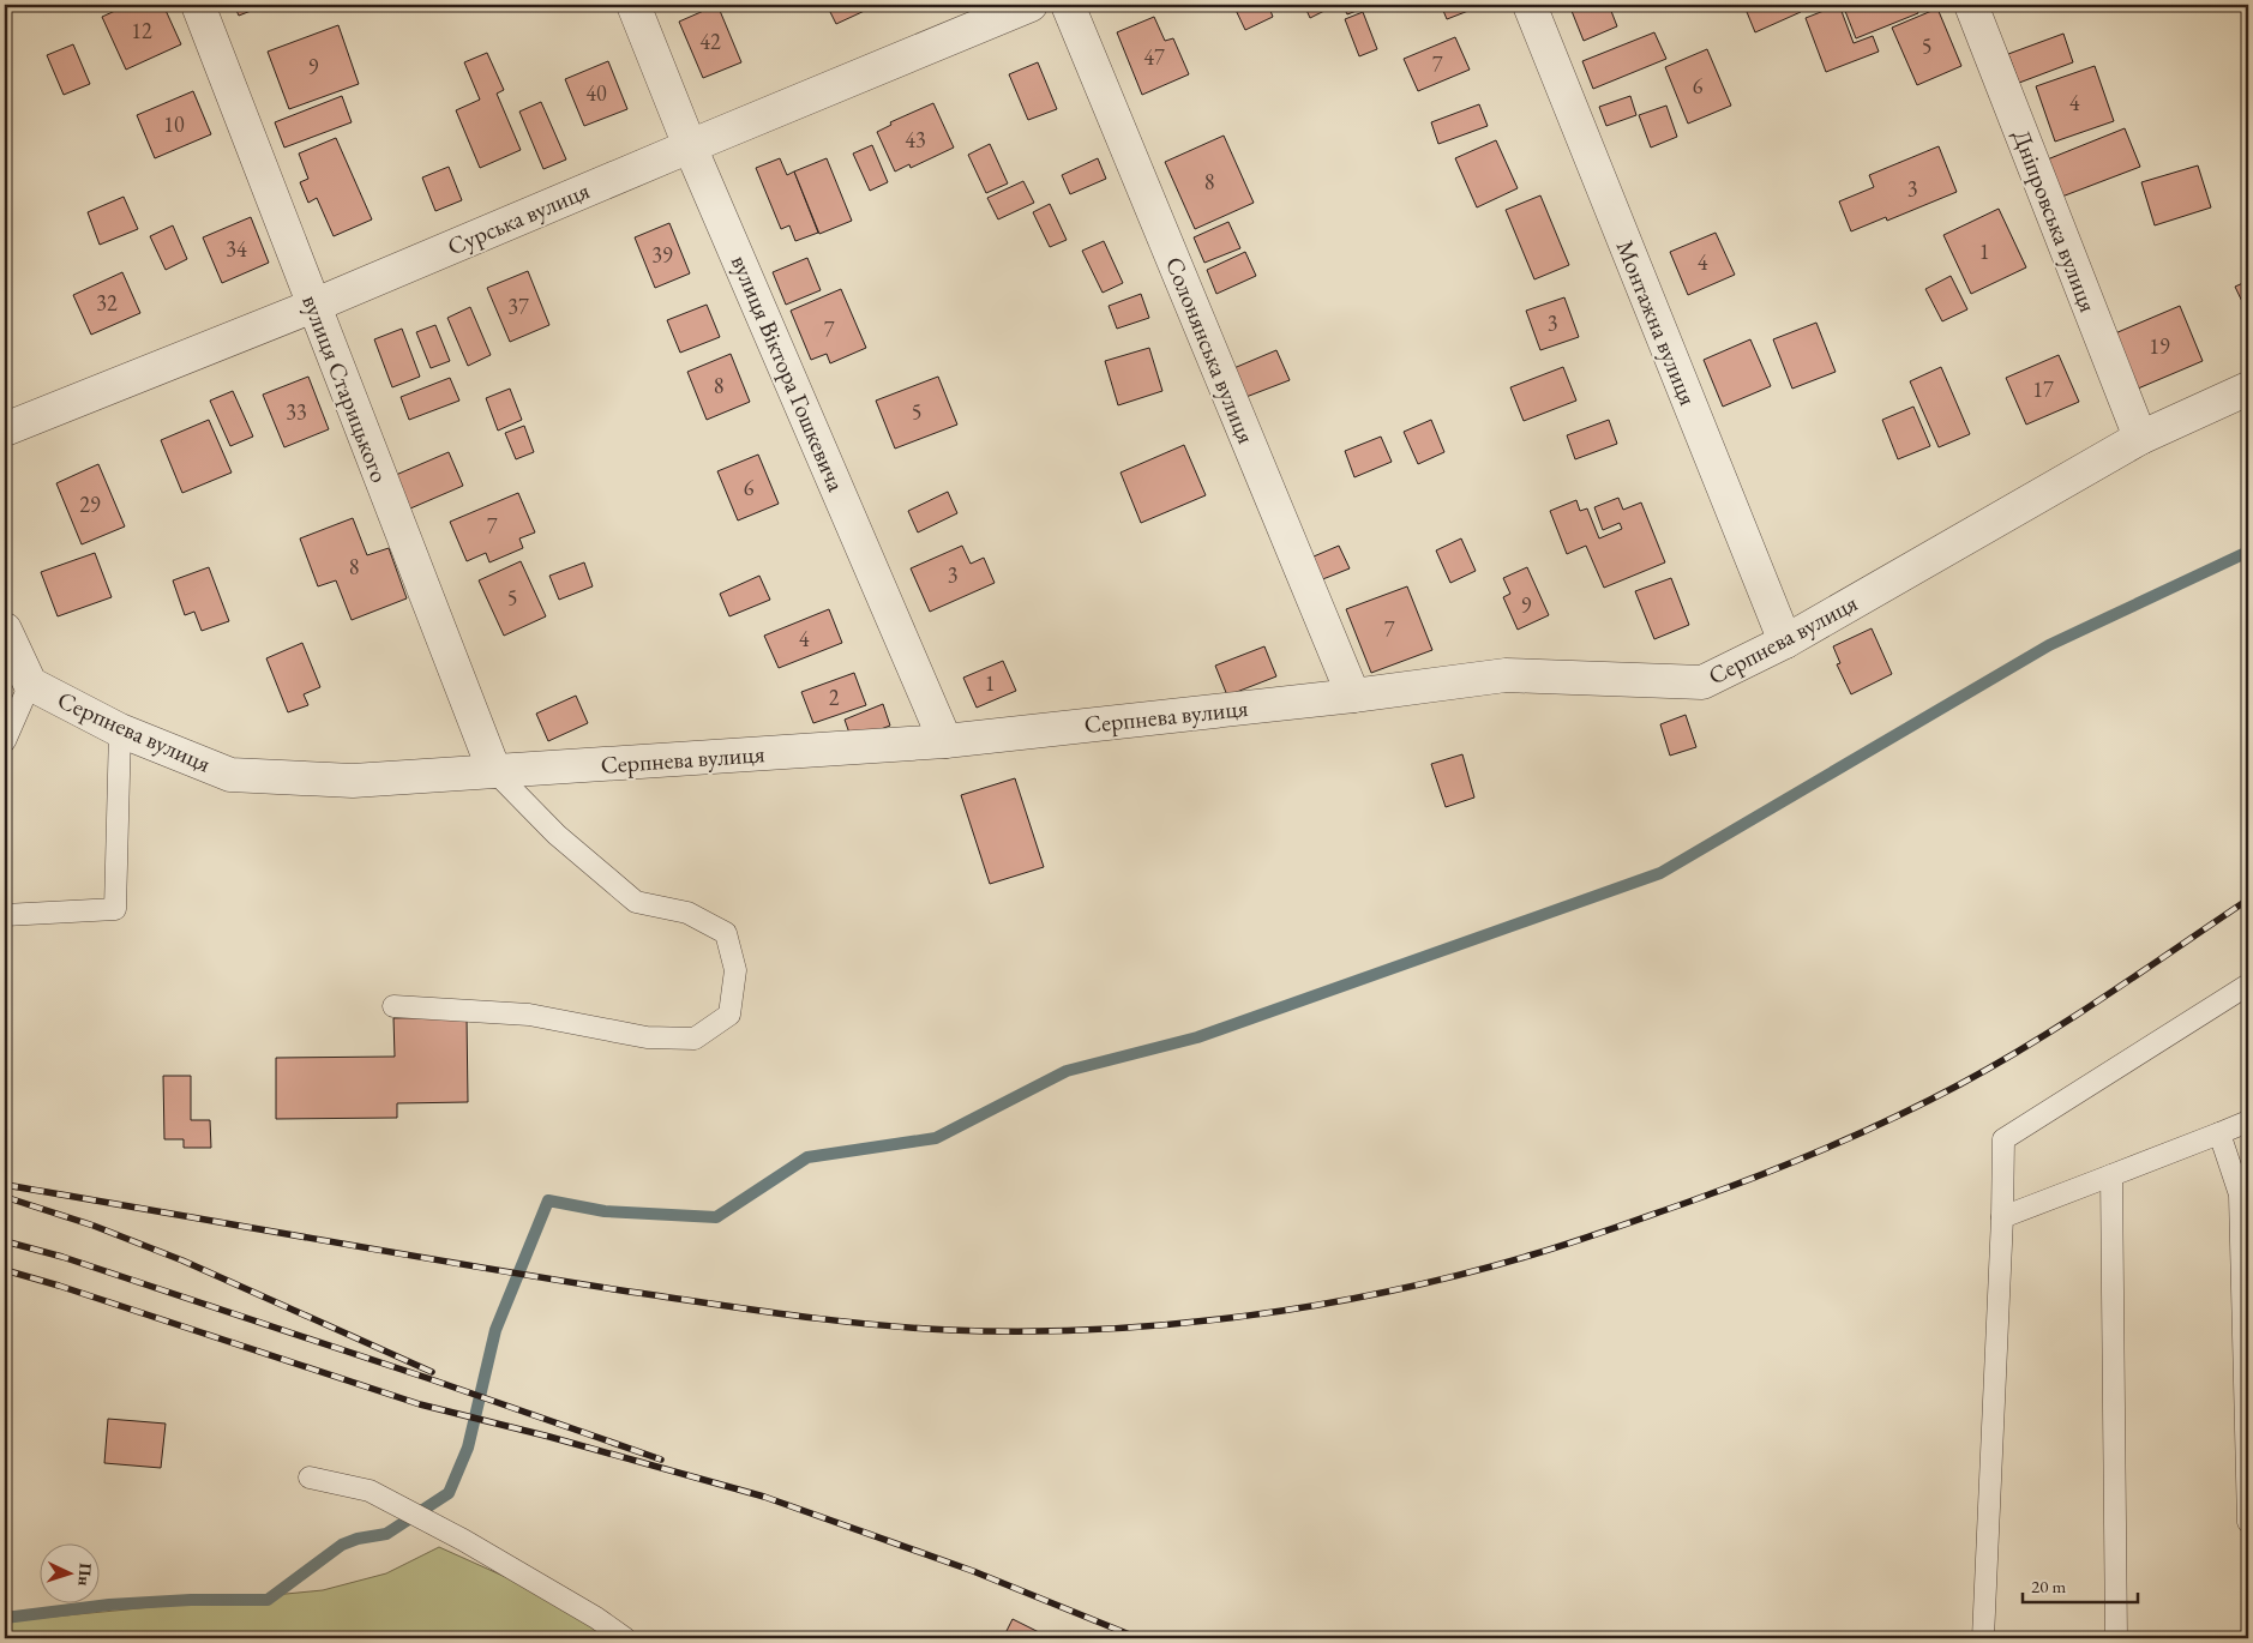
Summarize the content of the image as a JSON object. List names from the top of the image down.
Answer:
{
  "streets": {
    "street": [
      "Сурська вулиця",
      "Дніпровська вулиця",
      "Монтажна вулиця",
      "Солонянська вулиця",
      "вулиця Віктора Гошкевича",
      "вулиця Старицького",
      "Серпнева вулиця"
    ]
  },
  "crossings": [
    ["Сурська вулиця", "вулиця Віктора Гошкевича"],
    ["Сурська вулиця", "вулиця Старицького"],
    ["Дніпровська вулиця", "Серпнева вулиця"],
    ["Монтажна вулиця", "Серпнева вулиця"],
    ["Солонянська вулиця", "Серпнева вулиця"],
    ["вулиця Віктора Гошкевича", "Серпнева вулиця"],
    ["вулиця Старицького", "Серпнева вулиця"]
  ],
  "house_numbers": [
    "12",
    "42",
    "5",
    "47",
    "7",
    "9",
    "6",
    "40",
    "4",
    "10",
    "43",
    "8",
    "3",
    "34",
    "1",
    "39",
    "4",
    "32",
    "37",
    "3",
    "7",
    "19",
    "8",
    "17",
    "33",
    "5",
    "6",
    "29",
    "7",
    "8",
    "3",
    "5",
    "9",
    "7",
    "4",
    "1",
    "2"
  ],
  "scale_bar": "20 m",
  "north": "right"
}
